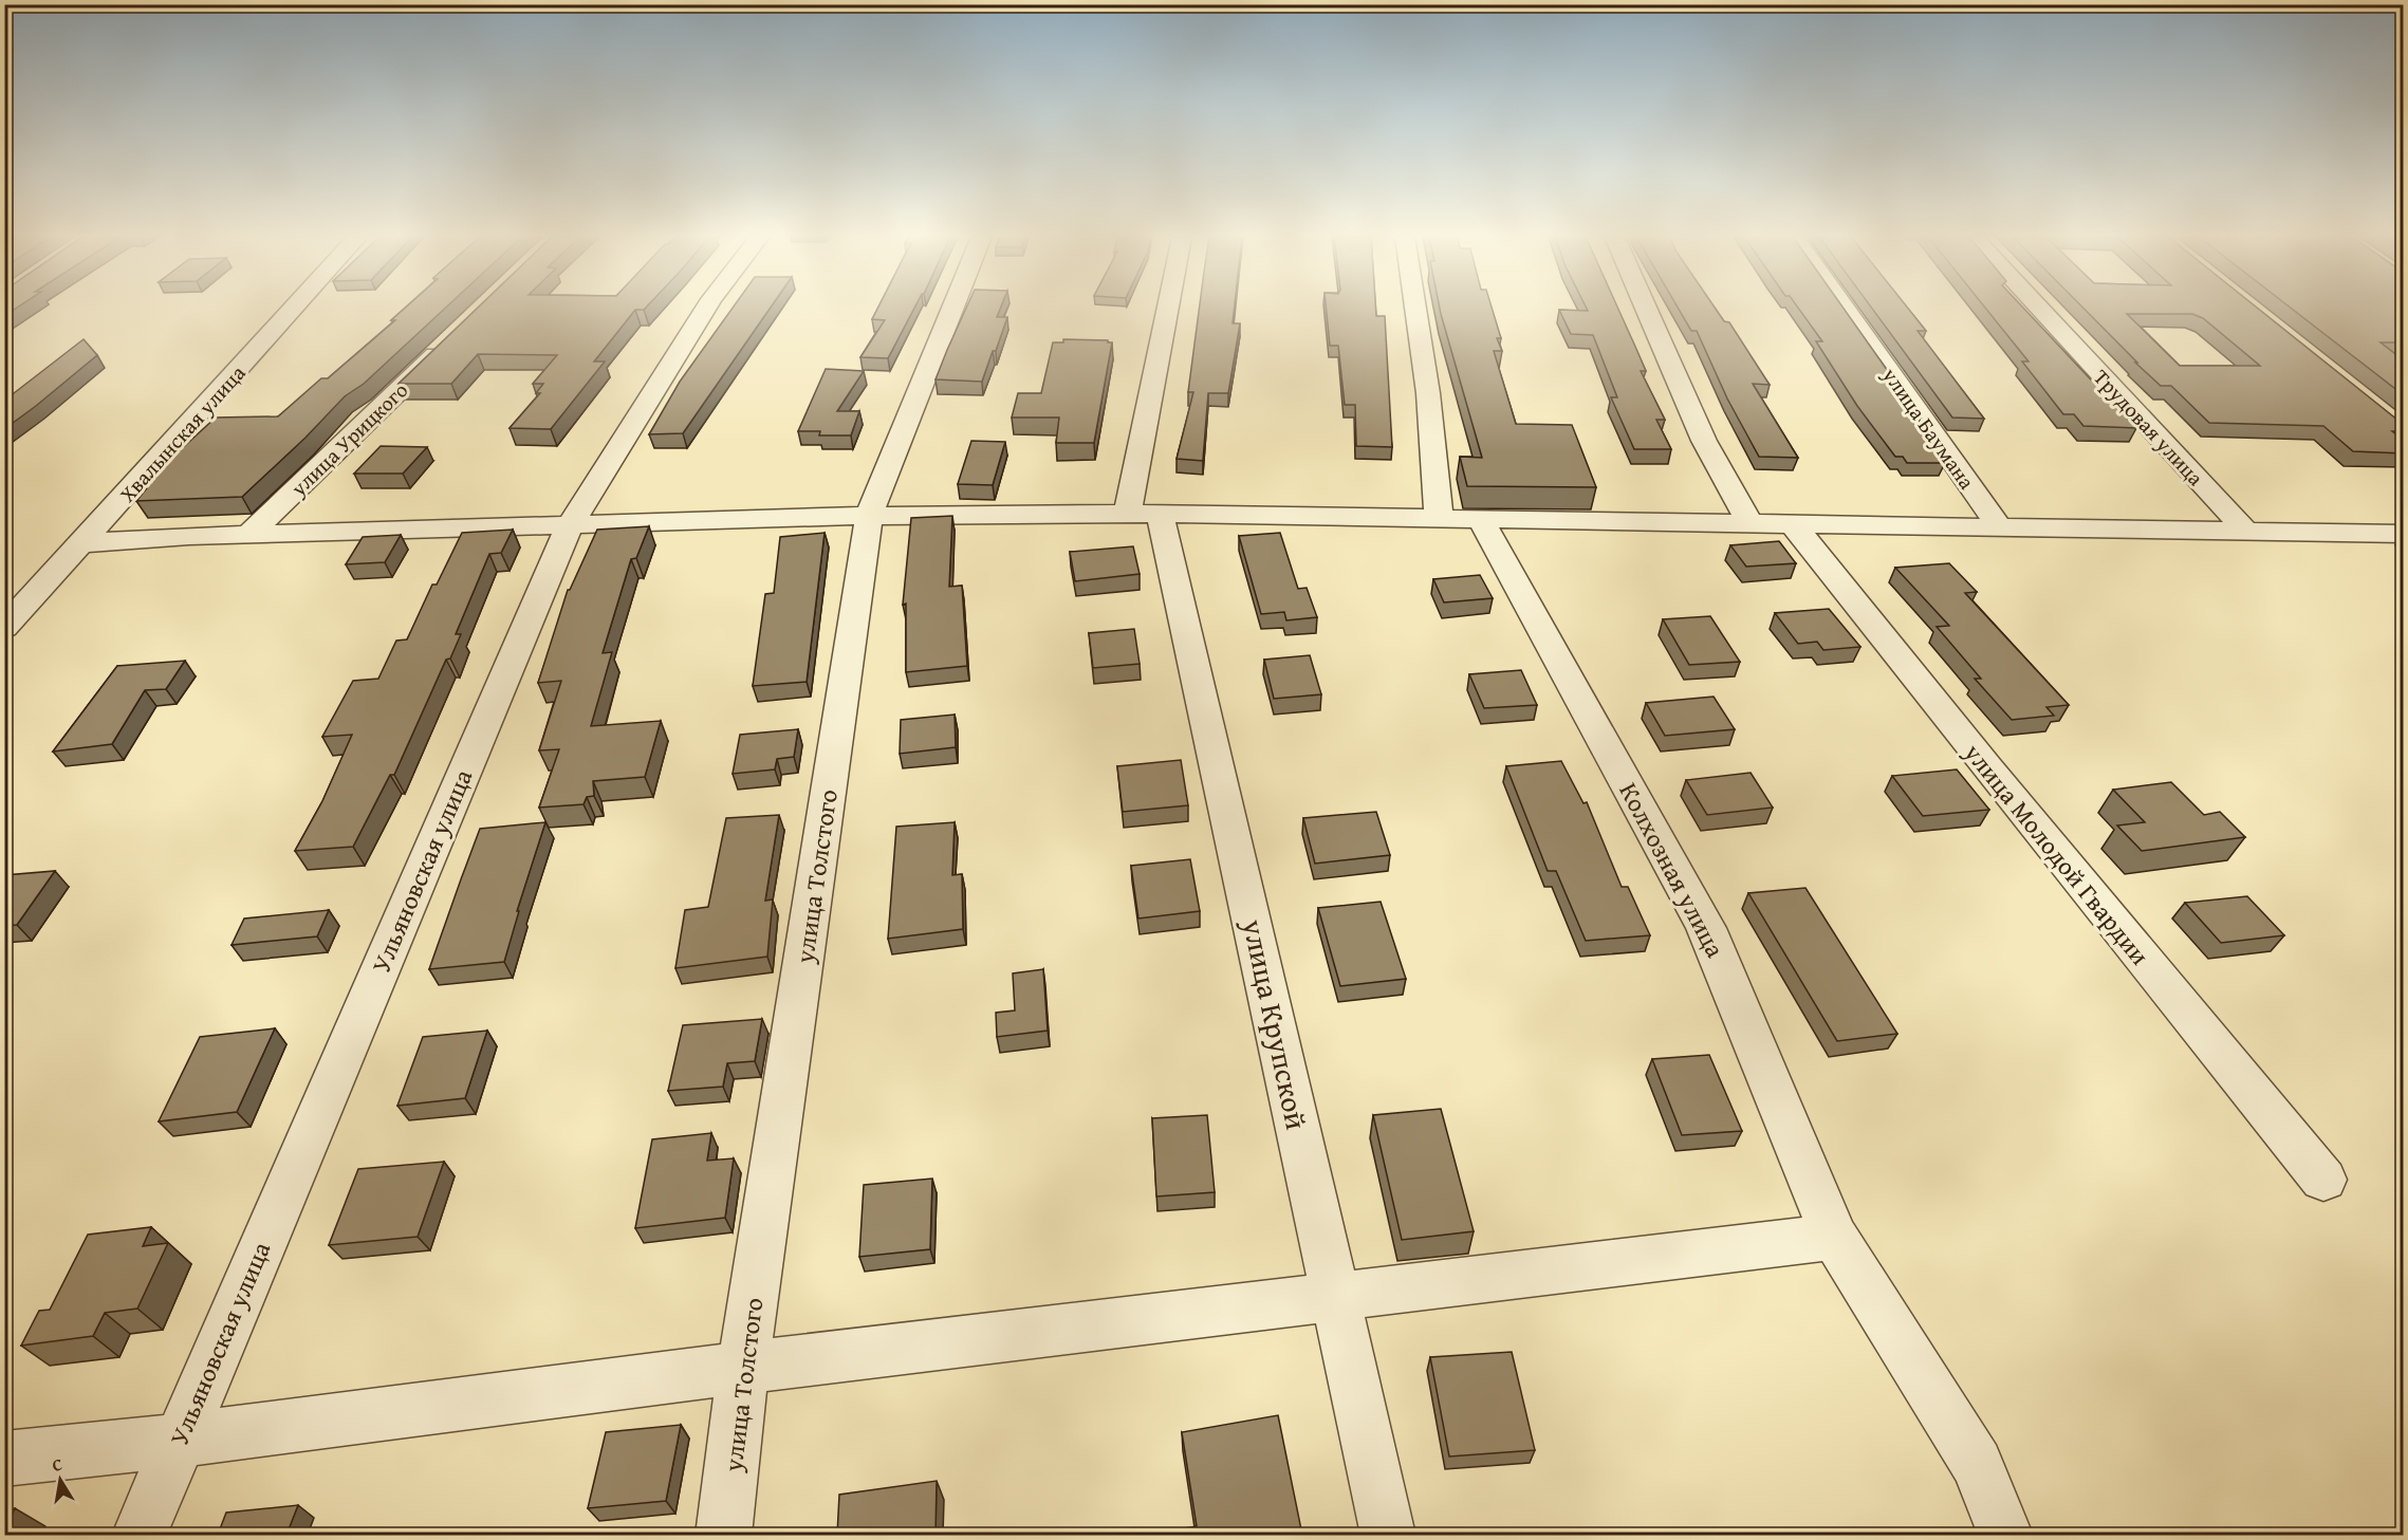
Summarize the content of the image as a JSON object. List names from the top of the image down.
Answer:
{
  "streets": {
    "street": [
      "Трудовая улица",
      "улица Баумана",
      "Хвалынская улица",
      "улица Урицкого",
      "улица Молодой Гвардии",
      "Колхозная улица",
      "Ульяновская улица",
      "улица Толстого",
      "улица Крупской"
    ]
  },
  "north": "top"
}
